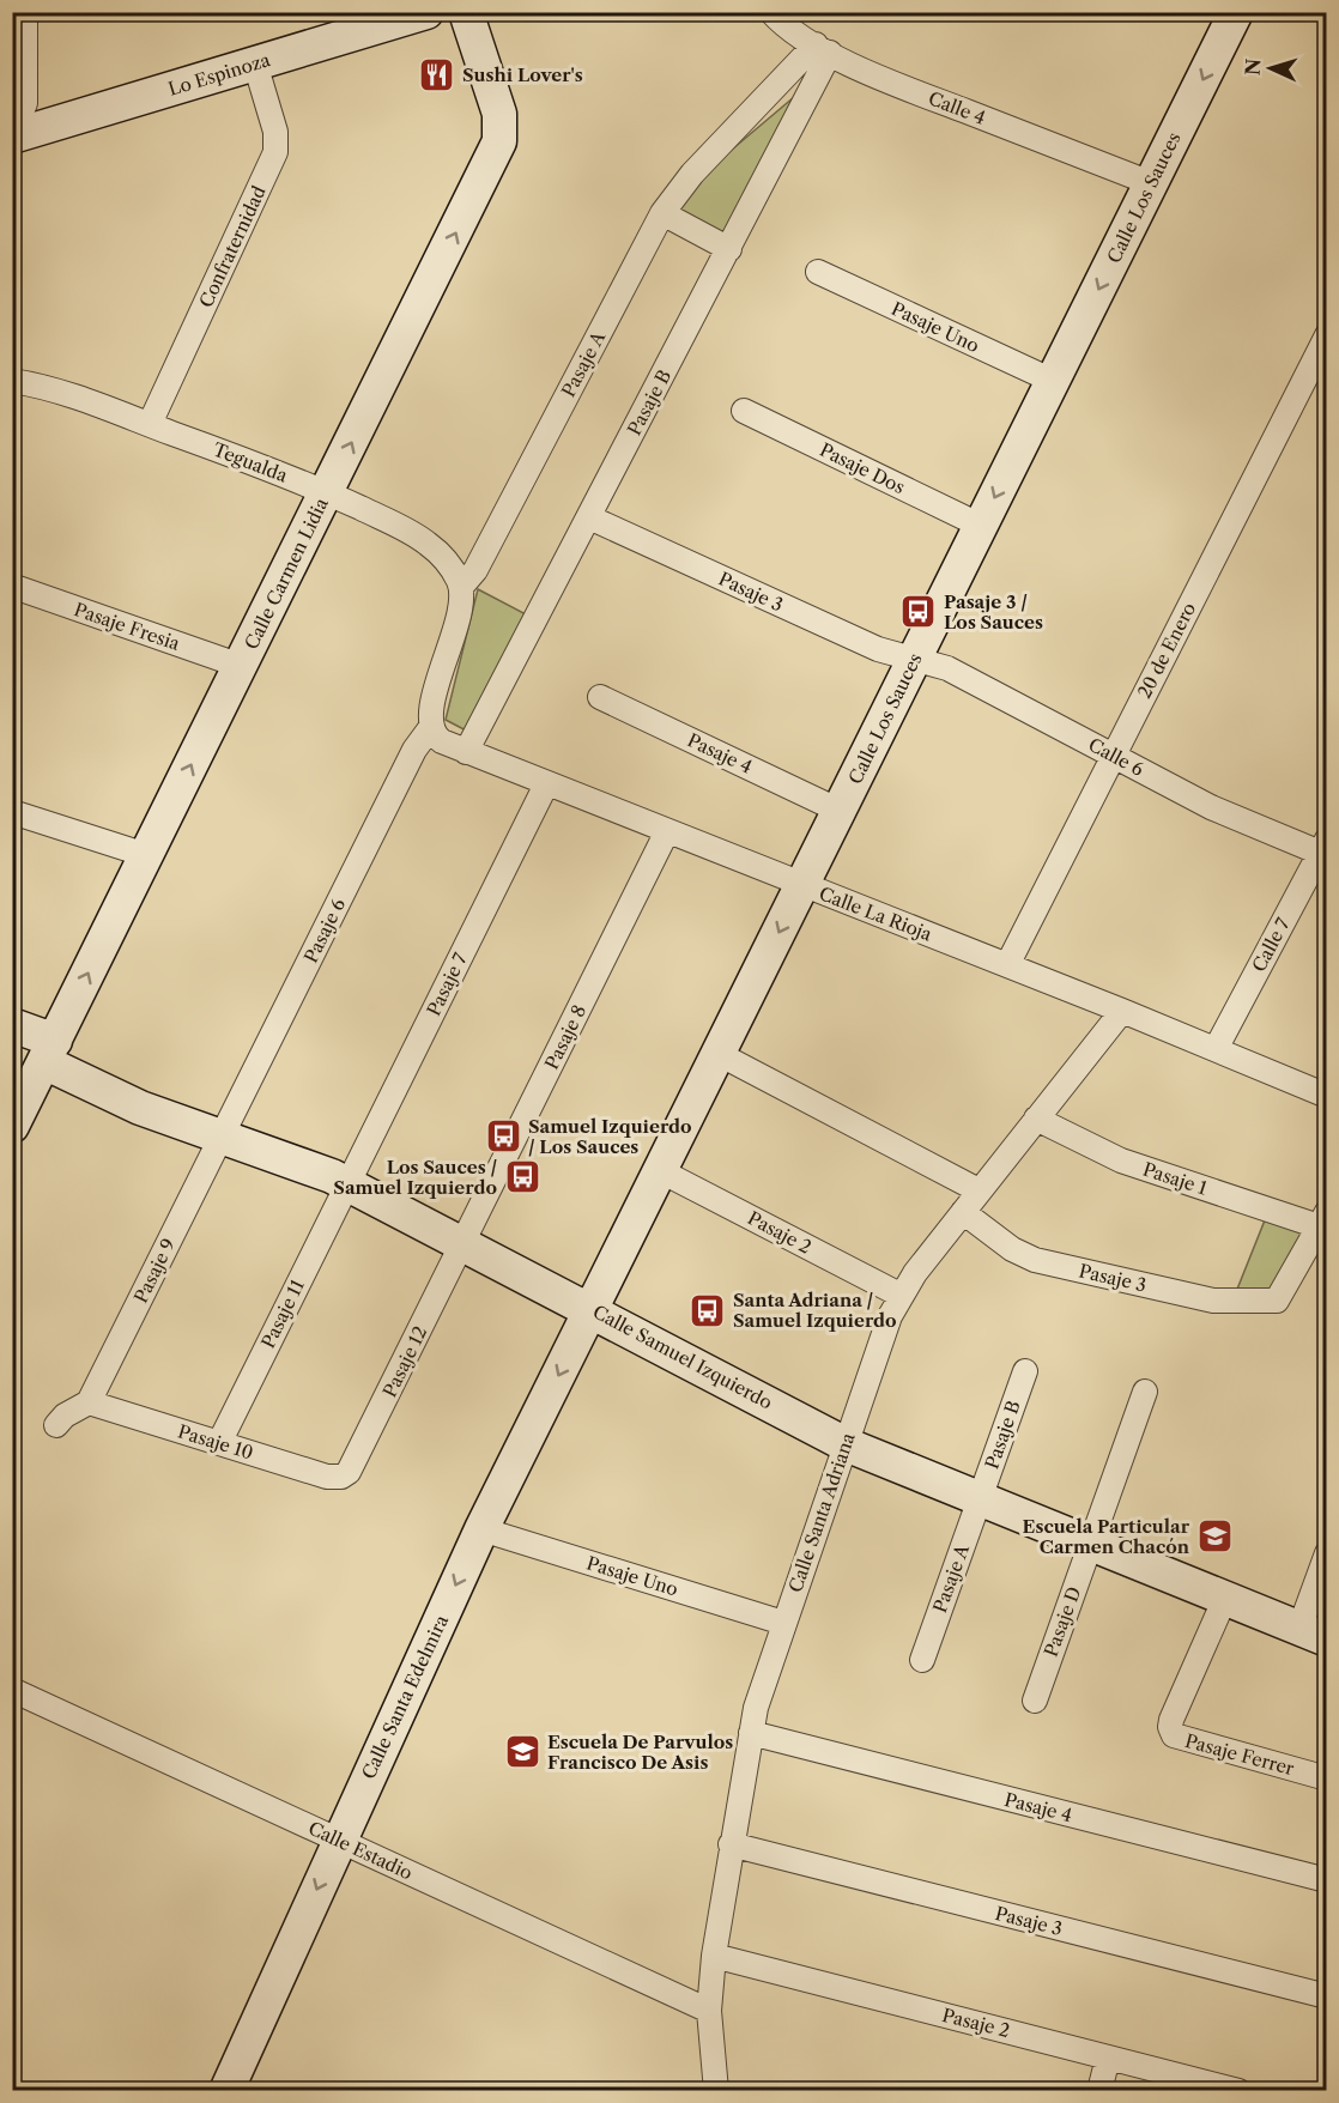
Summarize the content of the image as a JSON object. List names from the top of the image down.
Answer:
{
  "streets": {
    "street": [
      "Lo Espinoza",
      "Calle 4",
      "Calle Los Sauces",
      "Confraternidad",
      "Pasaje Uno",
      "Pasaje A",
      "Pasaje B",
      "Tegualda",
      "Pasaje Dos",
      "Calle Carmen Lidia",
      "Pasaje 3",
      "Pasaje Fresia",
      "20 de Enero",
      "Pasaje 4",
      "Calle 6",
      "Calle La Rioja",
      "Pasaje 6",
      "Calle 7",
      "Pasaje 7",
      "Pasaje 8",
      "Pasaje 1",
      "Pasaje 2",
      "Pasaje 9",
      "Pasaje 11",
      "Calle Samuel Izquierdo",
      "Pasaje 12",
      "Pasaje 10",
      "Calle Santa Adriana",
      "Pasaje D",
      "Calle Santa Edelmira",
      "Pasaje Ferrer",
      "Calle Estadio"
    ]
  },
  "crossings": [
    ["Lo Espinoza", "Confraternidad"],
    ["Calle 4", "Calle Los Sauces"],
    ["Calle 4", "Pasaje A"],
    ["Calle 4", "Pasaje B"],
    ["Calle Los Sauces", "Pasaje Uno"],
    ["Calle Los Sauces", "Pasaje Dos"],
    ["Calle Los Sauces", "Pasaje 3"],
    ["Calle Los Sauces", "Pasaje 4"],
    ["Calle Los Sauces", "Calle 6"],
    ["Calle Los Sauces", "Calle La Rioja"],
    ["Calle Los Sauces", "Pasaje 2"],
    ["Calle Los Sauces", "Calle Samuel Izquierdo"],
    ["Calle Los Sauces", "Calle Santa Edelmira"],
    ["Confraternidad", "Tegualda"],
    ["Pasaje Uno", "Calle Santa Adriana"],
    ["Pasaje Uno", "Calle Santa Edelmira"],
    ["Pasaje A", "Pasaje B"],
    ["Pasaje A", "Tegualda"],
    ["Pasaje A", "Calle La Rioja"],
    ["Pasaje A", "Pasaje 6"],
    ["Pasaje A", "Calle Samuel Izquierdo"],
    ["Pasaje B", "Pasaje 3"],
    ["Pasaje B", "Calle La Rioja"],
    ["Pasaje B", "Calle Samuel Izquierdo"],
    ["Tegualda", "Calle Carmen Lidia"],
    ["Calle Carmen Lidia", "Pasaje Fresia"],
    ["Calle Carmen Lidia", "Calle Samuel Izquierdo"],
    ["Pasaje 3", "Calle 6"],
    ["Pasaje 3", "Pasaje 1"],
    ["Pasaje 3", "Calle Santa Adriana"],
    ["20 de Enero", "Calle 6"],
    ["20 de Enero", "Calle La Rioja"],
    ["Pasaje 4", "Calle Santa Adriana"],
    ["Calle 6", "Calle 7"],
    ["Calle La Rioja", "Pasaje 6"],
    ["Calle La Rioja", "Calle 7"],
    ["Calle La Rioja", "Pasaje 7"],
    ["Calle La Rioja", "Pasaje 8"],
    ["Calle La Rioja", "Calle Santa Adriana"],
    ["Pasaje 6", "Pasaje 9"],
    ["Pasaje 6", "Calle Samuel Izquierdo"],
    ["Pasaje 7", "Pasaje 11"],
    ["Pasaje 7", "Calle Samuel Izquierdo"],
    ["Pasaje 8", "Calle Samuel Izquierdo"],
    ["Pasaje 8", "Pasaje 12"],
    ["Pasaje 1", "Calle Santa Adriana"],
    ["Pasaje 2", "Calle Santa Adriana"],
    ["Pasaje 9", "Calle Samuel Izquierdo"],
    ["Pasaje 9", "Pasaje 10"],
    ["Pasaje 11", "Calle Samuel Izquierdo"],
    ["Pasaje 11", "Pasaje 10"],
    ["Calle Samuel Izquierdo", "Pasaje 12"],
    ["Calle Samuel Izquierdo", "Calle Santa Adriana"],
    ["Calle Samuel Izquierdo", "Pasaje D"],
    ["Calle Samuel Izquierdo", "Calle Santa Edelmira"],
    ["Calle Samuel Izquierdo", "Pasaje Ferrer"],
    ["Pasaje 12", "Pasaje 10"],
    ["Calle Santa Adriana", "Calle Estadio"],
    ["Calle Santa Edelmira", "Calle Estadio"]
  ],
  "one_way": ["Calle Los Sauces", "Calle Carmen Lidia", "Calle Santa Edelmira"],
  "places": {
    "restaurant": ["Sushi Lover's"],
    "bus stop": [
      "Pasaje 3 / Los Sauces",
      "Samuel Izquierdo / Los Sauces",
      "Los Sauces / Samuel Izquierdo",
      "Santa Adriana / Samuel Izquierdo"
    ],
    "school or university": ["Escuela Particular Carmen Chacón", "Escuela De Parvulos Francisco De Asis"]
  },
  "north": "left"
}
